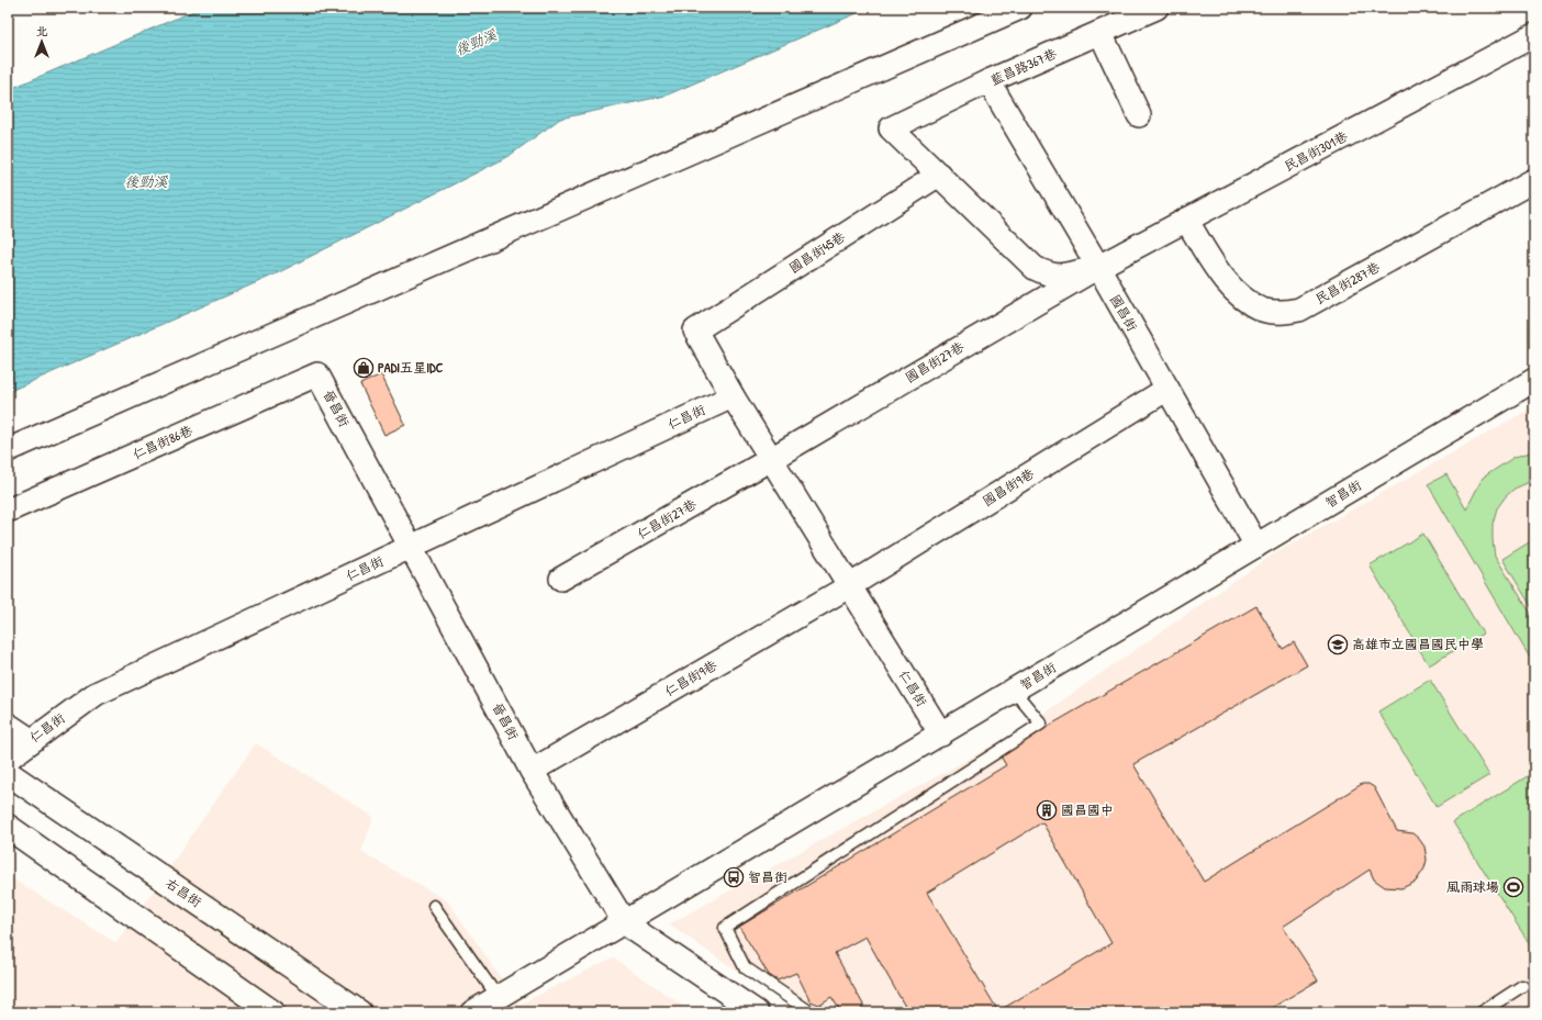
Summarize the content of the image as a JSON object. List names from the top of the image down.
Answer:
{
  "streets": {
    "main road": ["右昌街"],
    "street": [
      "藍昌路367巷",
      "民昌街301巷",
      "國昌街45巷",
      "民昌街287巷",
      "國昌街",
      "國昌街27巷",
      "晉昌街",
      "仁昌街",
      "仁昌街86巷",
      "國昌街9巷",
      "智昌街",
      "仁昌街27巷",
      "仁昌街9巷"
    ]
  },
  "crossings": [
    ["藍昌路367巷", "國昌街45巷"],
    ["藍昌路367巷", "國昌街"],
    ["民昌街301巷", "民昌街287巷"],
    ["民昌街301巷", "國昌街"],
    ["民昌街301巷", "國昌街27巷"],
    ["國昌街45巷", "仁昌街"],
    ["國昌街", "國昌街27巷"],
    ["國昌街", "國昌街9巷"],
    ["國昌街", "智昌街"],
    ["國昌街27巷", "仁昌街"],
    ["國昌街27巷", "仁昌街27巷"],
    ["晉昌街", "仁昌街"],
    ["晉昌街", "仁昌街86巷"],
    ["晉昌街", "智昌街"],
    ["晉昌街", "仁昌街9巷"],
    ["仁昌街", "國昌街9巷"],
    ["仁昌街", "智昌街"],
    ["仁昌街", "仁昌街27巷"],
    ["仁昌街", "仁昌街9巷"],
    ["國昌街9巷", "仁昌街9巷"]
  ],
  "water": ["後勁溪"],
  "places": {
    "shop": ["PADI五星IDC"],
    "school or university": ["高雄市立國昌國民中學"],
    "building": ["國昌國中"],
    "bus stop": ["智昌街"],
    "sports": ["風雨球場"]
  },
  "north": "top"
}
